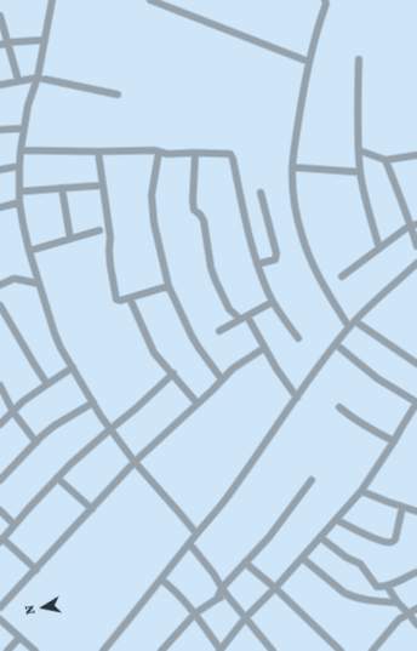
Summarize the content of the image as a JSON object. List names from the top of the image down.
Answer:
{
  "north": "left"
}
